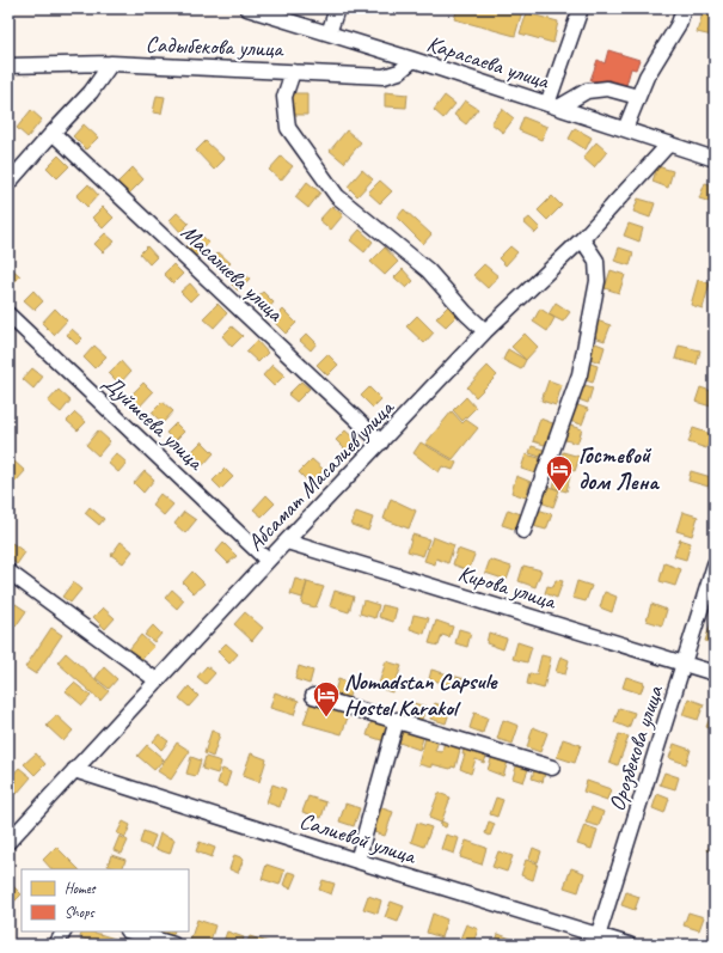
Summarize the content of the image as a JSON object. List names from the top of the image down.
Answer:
{
  "streets": {
    "street": [
      "Садыбекова улица",
      "Карасаева улица",
      "Масалиева улица",
      "Дуйшеева улица",
      "Абсамат Масалиев улица",
      "Кирова улица",
      "Орозбекова улица",
      "Салиевой улица"
    ]
  },
  "crossings": [
    ["Садыбекова улица", "Карасаева улица"],
    ["Карасаева улица", "Абсамат Масалиев улица"],
    ["Масалиева улица", "Абсамат Масалиев улица"],
    ["Дуйшеева улица", "Абсамат Масалиев улица"],
    ["Абсамат Масалиев улица", "Кирова улица"],
    ["Абсамат Масалиев улица", "Салиевой улица"],
    ["Кирова улица", "Орозбекова улица"],
    ["Орозбекова улица", "Салиевой улица"]
  ],
  "places": {
    "hotel": ["Гостевой дом Лена", "Nomadstan Capsule Hostel Karakol"]
  },
  "legend": ["Homes", "Shops"]
}
